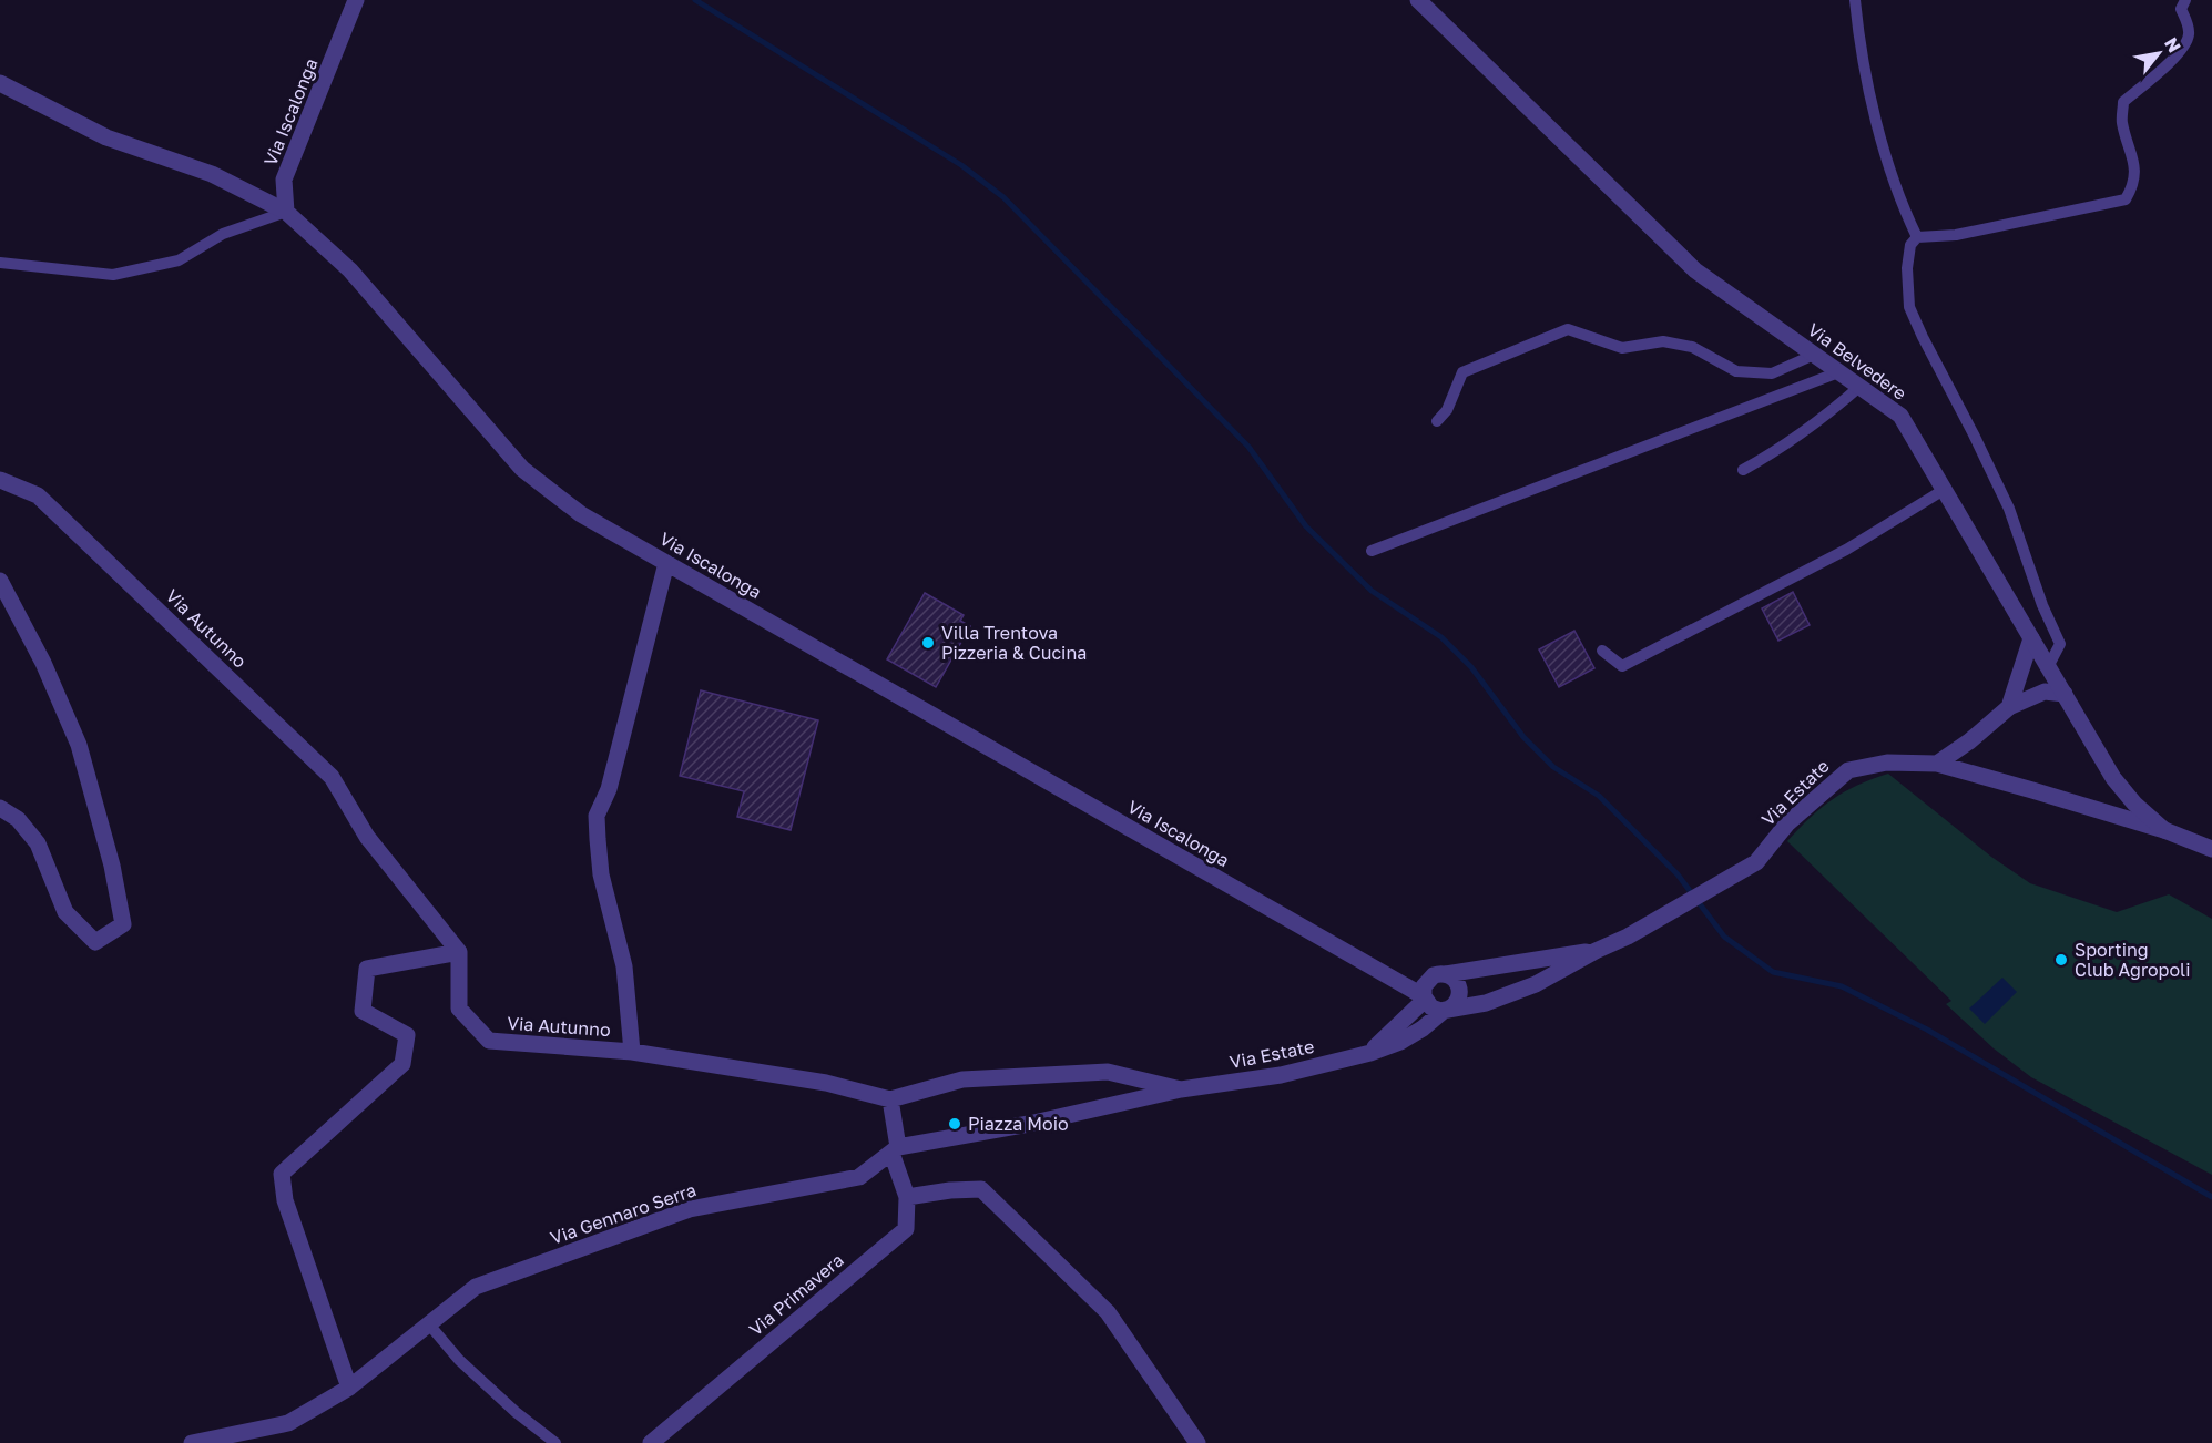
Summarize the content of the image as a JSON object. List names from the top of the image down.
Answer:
{
  "streets": {
    "street": [
      "Via Iscalonga",
      "Via Belvedere",
      "Via Autunno",
      "Via Estate",
      "Via Gennaro Serra",
      "Via Primavera"
    ]
  },
  "crossings": [
    ["Via Iscalonga", "Via Estate"],
    ["Via Belvedere", "Via Estate"],
    ["Via Autunno", "Via Estate"],
    ["Via Autunno", "Via Gennaro Serra"],
    ["Via Estate", "Via Gennaro Serra"],
    ["Via Gennaro Serra", "Via Primavera"]
  ],
  "places": ["Villa Trentova Pizzeria & Cucina", "Sporting Club Agropoli", "Piazza Moio"],
  "north": "top right"
}
